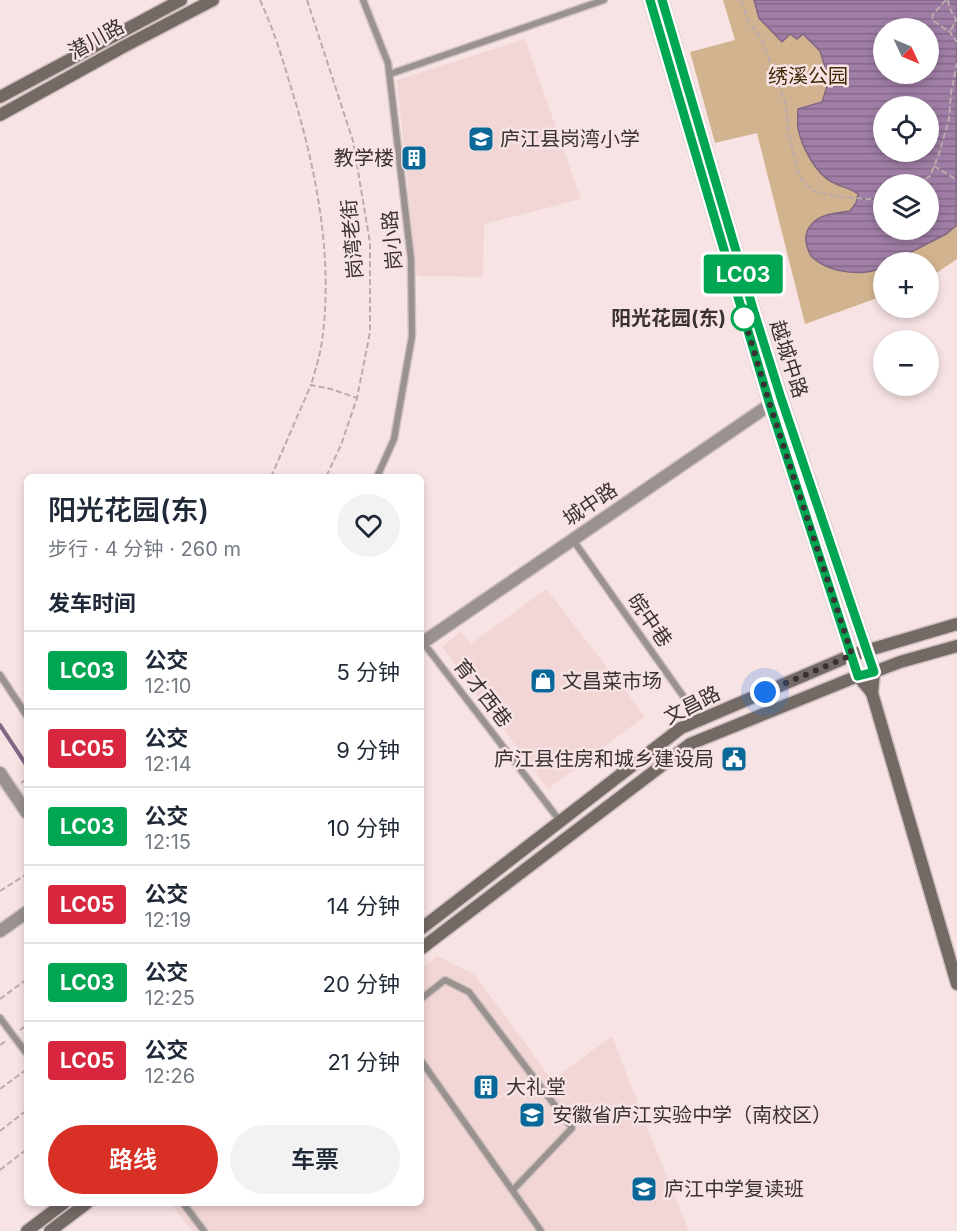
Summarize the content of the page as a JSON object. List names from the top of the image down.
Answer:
{
  "streets": {
    "main road": ["潜川路", "越城中路", "文昌路"],
    "street": ["城中路"],
    "lane": ["岗小路", "皖中巷", "育才西巷"],
    "path": ["岗湾老街"]
  },
  "crossings": [
    ["越城中路", "城中路"],
    ["越城中路", "文昌路"],
    ["城中路", "皖中巷"],
    ["皖中巷", "文昌路"],
    ["育才西巷", "文昌路"]
  ],
  "parks": ["绣溪公园"],
  "places": {
    "school or university": ["庐江县岗湾小学", "安徽省庐江实验中学（南校区）", "庐江中学复读班"],
    "building": ["教学楼", "大礼堂"],
    "other": ["阳光花园(东)"],
    "shop": ["文昌菜市场"],
    "public building": ["庐江县住房和城乡建设局"]
  },
  "lines": ["bus line LC03"],
  "north": "bottom right",
  "page": {
    "on_map": "LC03",
    "map_buttons": ["+", "−"],
    "heading": [
      ["阳光花园(东)", "步行 · 4 分钟 · 260 m"],
      "发车时间"
    ],
    "list": [
      {
        "mark": "LC03",
        "name": "公交",
        "note": "12:10",
        "value": "5 分钟"
      },
      {
        "mark": "LC05",
        "name": "公交",
        "note": "12:14",
        "value": "9 分钟"
      },
      {
        "mark": "LC03",
        "name": "公交",
        "note": "12:15",
        "value": "10 分钟"
      },
      {
        "mark": "LC05",
        "name": "公交",
        "note": "12:19",
        "value": "14 分钟"
      },
      {
        "mark": "LC03",
        "name": "公交",
        "note": "12:25",
        "value": "20 分钟"
      },
      {
        "mark": "LC05",
        "name": "公交",
        "note": "12:26",
        "value": "21 分钟"
      }
    ],
    "buttons": ["路线", "车票"]
  }
}
